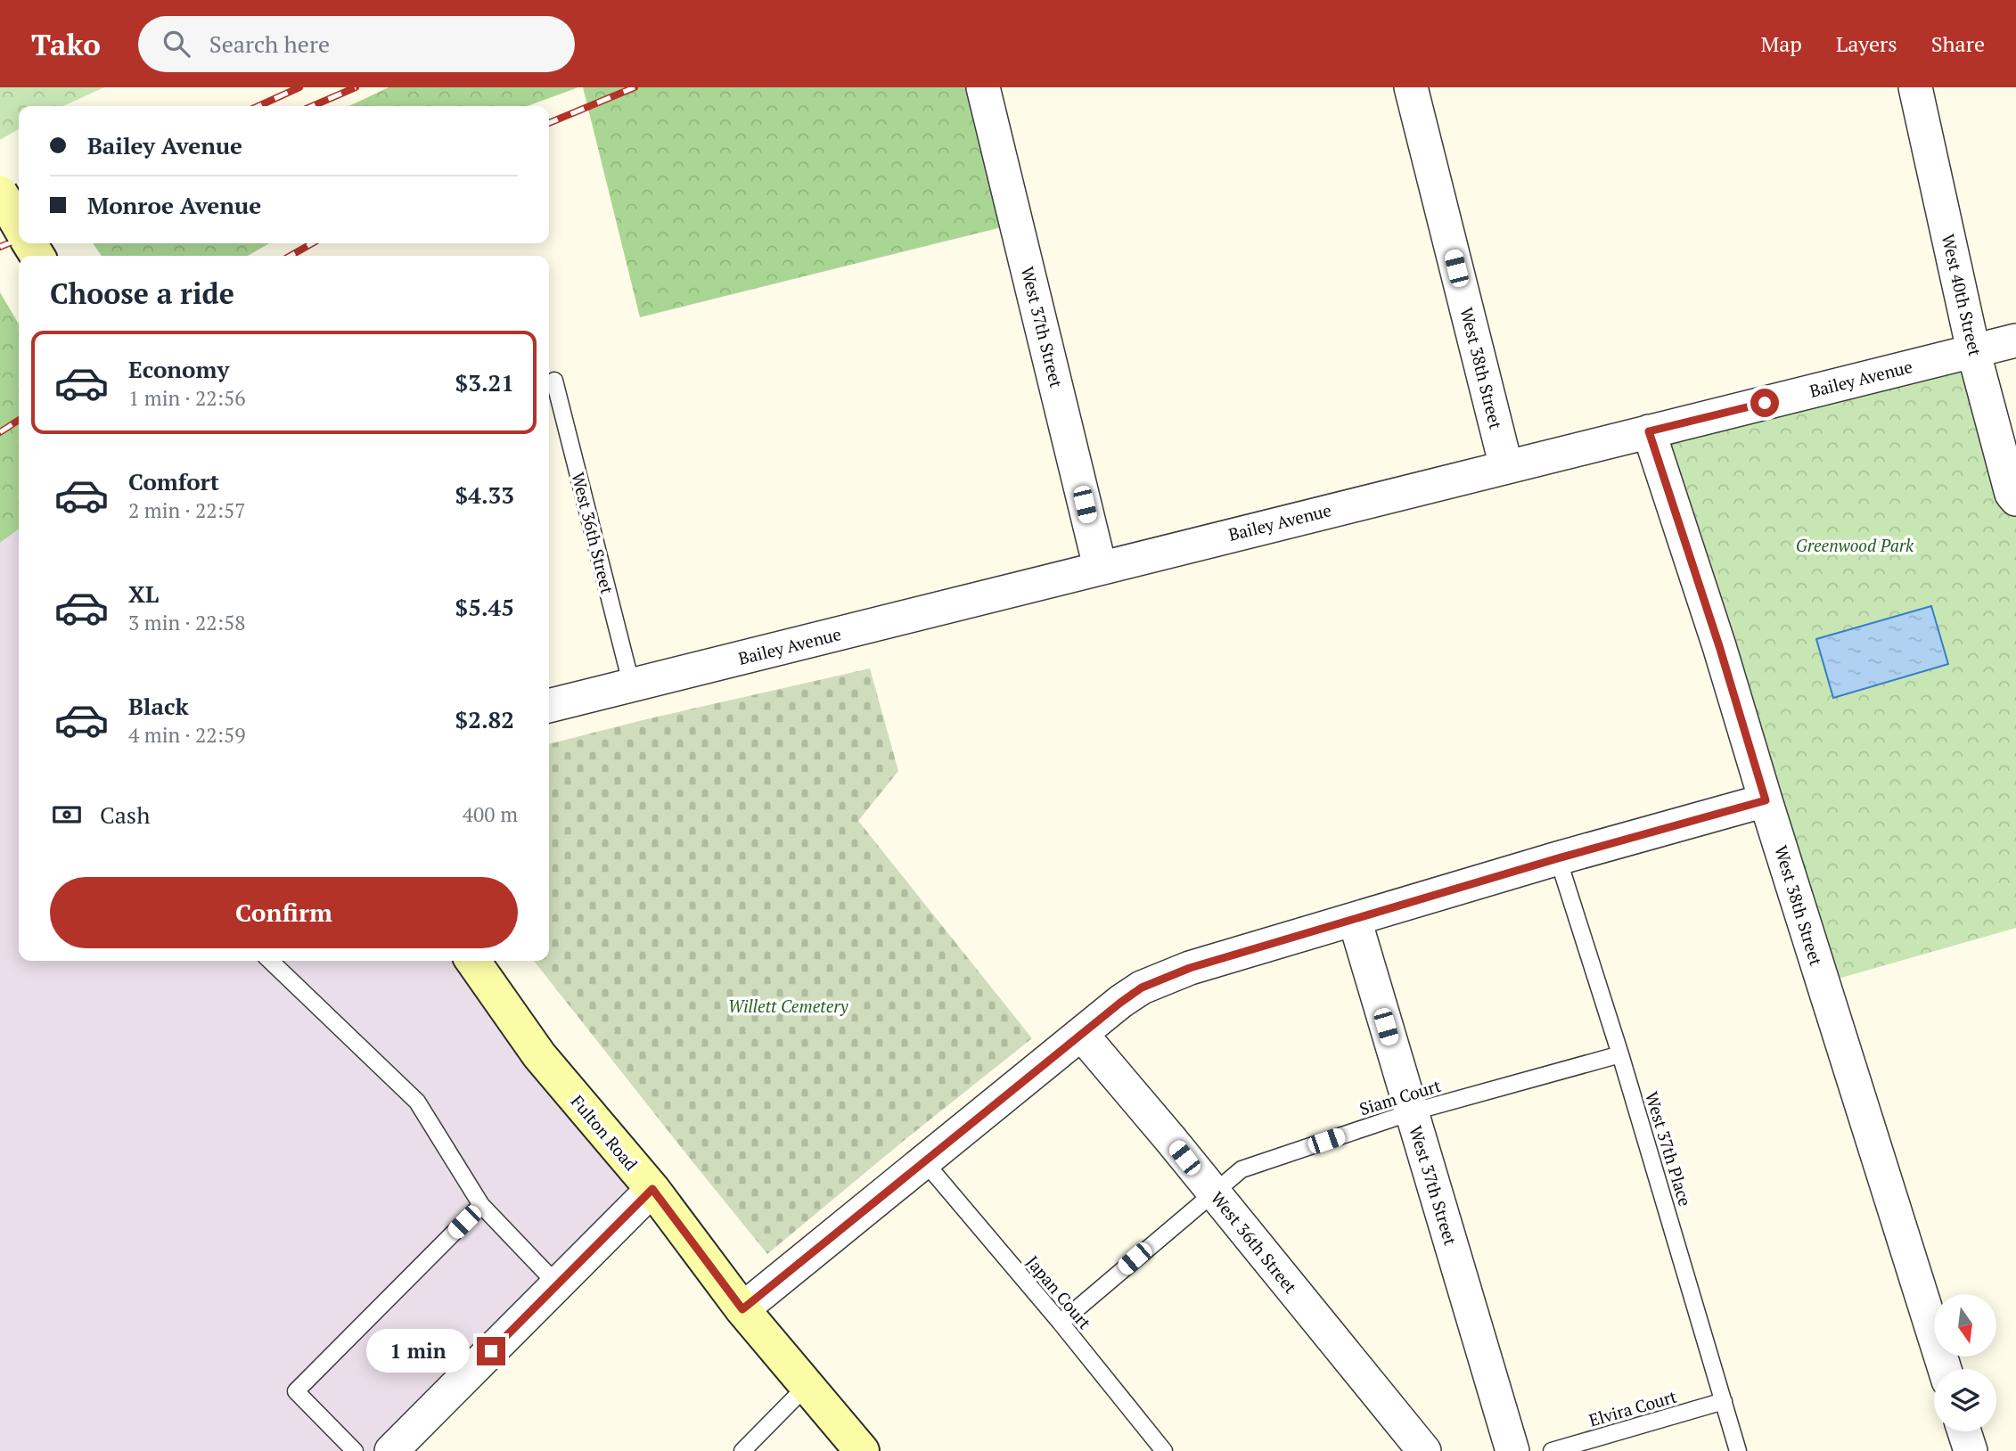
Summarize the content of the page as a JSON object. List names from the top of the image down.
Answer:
{
  "streets": {
    "main road": ["Fulton Road"],
    "street": [
      "West 40th Street",
      "West 37th Street",
      "West 38th Street",
      "Bailey Avenue",
      "West 36th Street"
    ],
    "lane": [
      "Siam Court",
      "West 37th Place",
      "Japan Court",
      "Elvira Court"
    ]
  },
  "crossings": [
    ["West 40th Street", "Bailey Avenue"],
    ["West 37th Street", "Bailey Avenue"],
    ["West 37th Street", "Siam Court"],
    ["West 38th Street", "Bailey Avenue"],
    ["Bailey Avenue", "West 36th Street"],
    ["West 36th Street", "Siam Court"],
    ["Siam Court", "West 37th Place"],
    ["Siam Court", "Japan Court"],
    ["West 37th Place", "Elvira Court"]
  ],
  "parks": ["Greenwood Park", "Willett Cemetery"],
  "north": "bottom",
  "page": {
    "header": "Tako",
    "search": "Search here",
    "nav": ["Map", "Layers", "Share"],
    "banner": ["Bailey Avenue", "Monroe Avenue"],
    "heading": "Choose a ride",
    "list": [
      {
        "name": "Economy",
        "note": "1 min · 22:56",
        "value": "$3.21"
      },
      {
        "name": "Comfort",
        "note": "2 min · 22:57",
        "value": "$4.33"
      },
      {
        "name": "XL",
        "note": "3 min · 22:58",
        "value": "$5.45"
      },
      {
        "name": "Black",
        "note": "4 min · 22:59",
        "value": "$2.82"
      }
    ],
    "pay": ["Cash", "400 m"],
    "buttons": "Confirm",
    "bubble": "1 min"
  }
}
